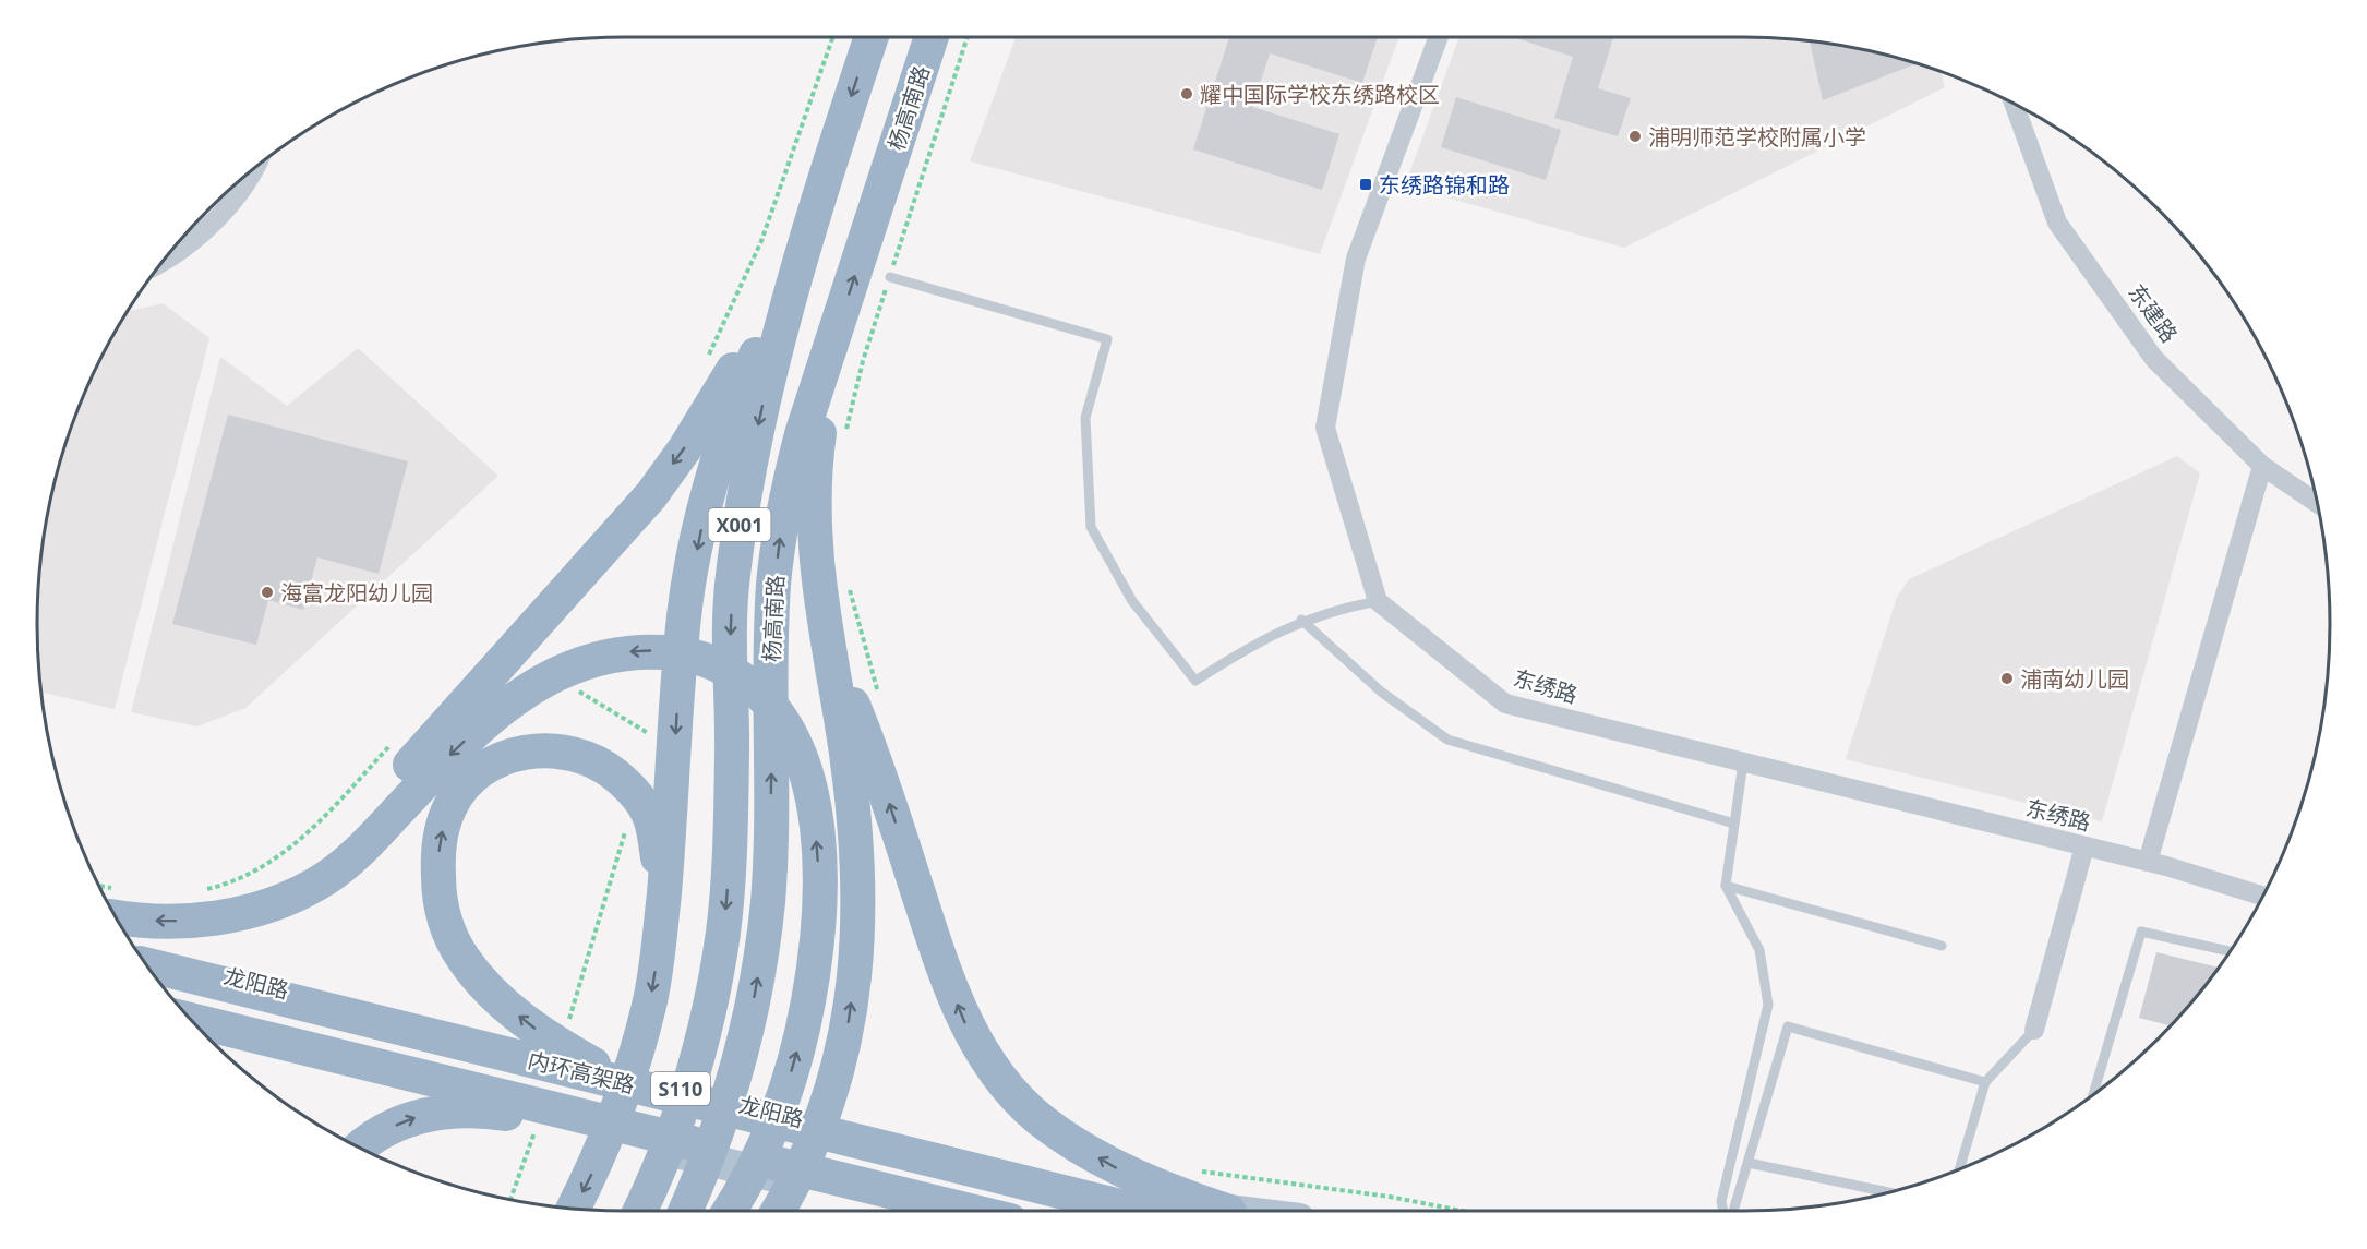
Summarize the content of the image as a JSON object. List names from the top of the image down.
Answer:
{
  "streets": {
    "highway": ["杨高南路", "X001", "内环高架路"],
    "main road": ["龙阳路", "S110"],
    "street": ["东建路", "东绣路"]
  },
  "places": {
    "other": [
      "耀中国际学校东绣路校区",
      "浦明师范学校附属小学",
      "海富龙阳幼儿园",
      "浦南幼儿园"
    ],
    "transit": ["东绣路锦和路"]
  }
}
